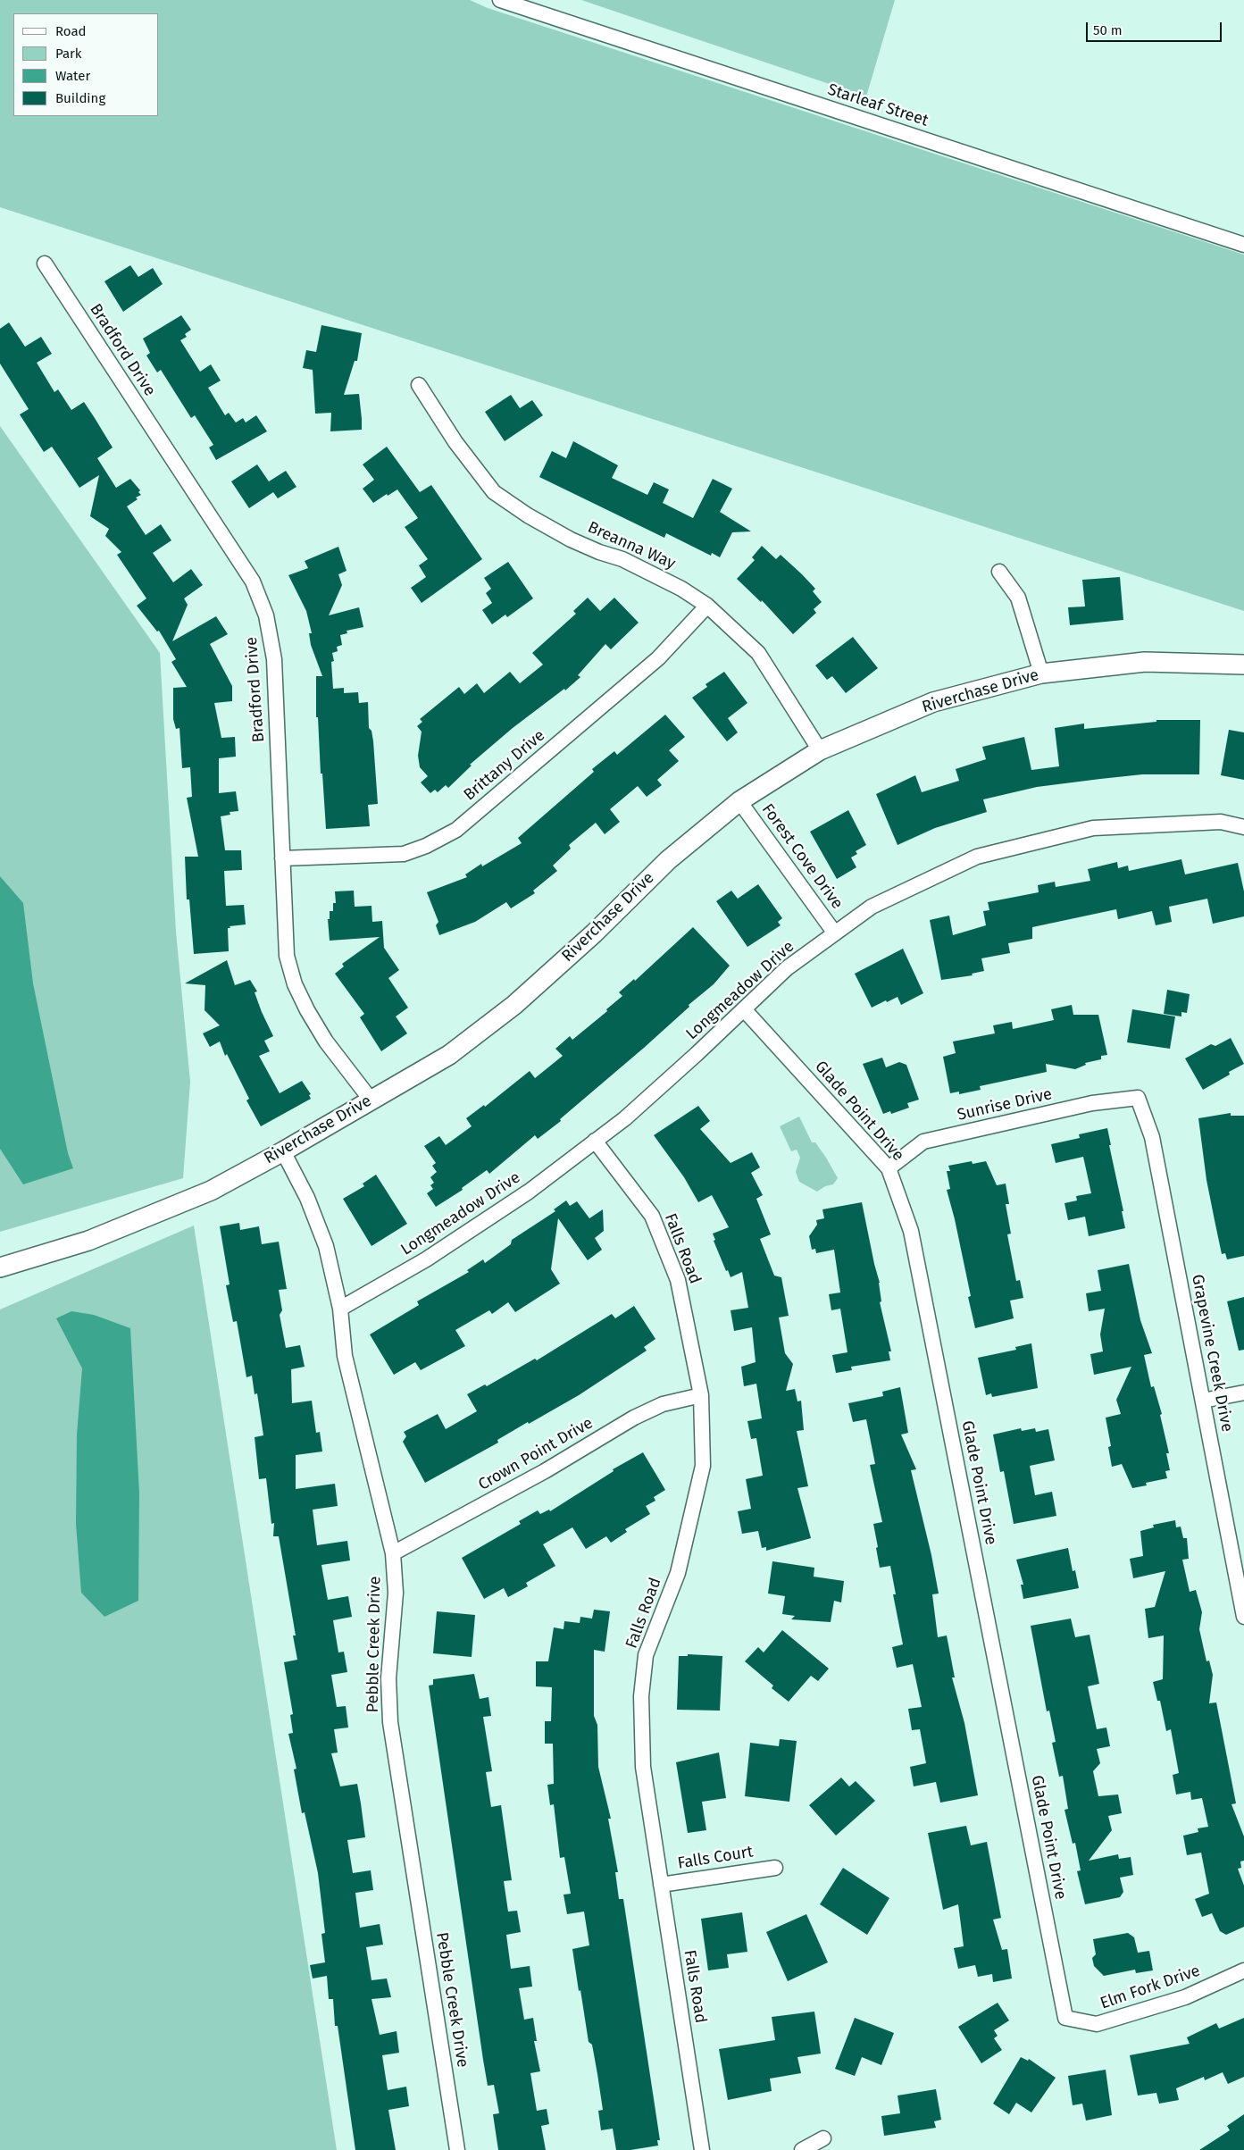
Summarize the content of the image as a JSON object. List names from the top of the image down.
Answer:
{
  "streets": {
    "street": [
      "Starleaf Street",
      "Bradford Drive",
      "Breanna Way",
      "Riverchase Drive",
      "Brittany Drive",
      "Forest Cove Drive",
      "Longmeadow Drive",
      "Sunrise Drive",
      "Glade Point Drive",
      "Falls Road",
      "Grapevine Creek Drive",
      "Crown Point Drive",
      "Pebble Creek Drive",
      "Falls Court",
      "Elm Fork Drive"
    ]
  },
  "crossings": [
    ["Bradford Drive", "Riverchase Drive"],
    ["Bradford Drive", "Brittany Drive"],
    ["Breanna Way", "Riverchase Drive"],
    ["Breanna Way", "Brittany Drive"],
    ["Riverchase Drive", "Forest Cove Drive"],
    ["Riverchase Drive", "Pebble Creek Drive"],
    ["Forest Cove Drive", "Longmeadow Drive"],
    ["Longmeadow Drive", "Glade Point Drive"],
    ["Longmeadow Drive", "Falls Road"],
    ["Longmeadow Drive", "Pebble Creek Drive"],
    ["Sunrise Drive", "Glade Point Drive"],
    ["Sunrise Drive", "Grapevine Creek Drive"],
    ["Glade Point Drive", "Elm Fork Drive"],
    ["Falls Road", "Crown Point Drive"],
    ["Falls Road", "Falls Court"],
    ["Crown Point Drive", "Pebble Creek Drive"]
  ],
  "legend": [
    "Road",
    "Park",
    "Water",
    "Building"
  ],
  "scale_bar": "50 m"
}
